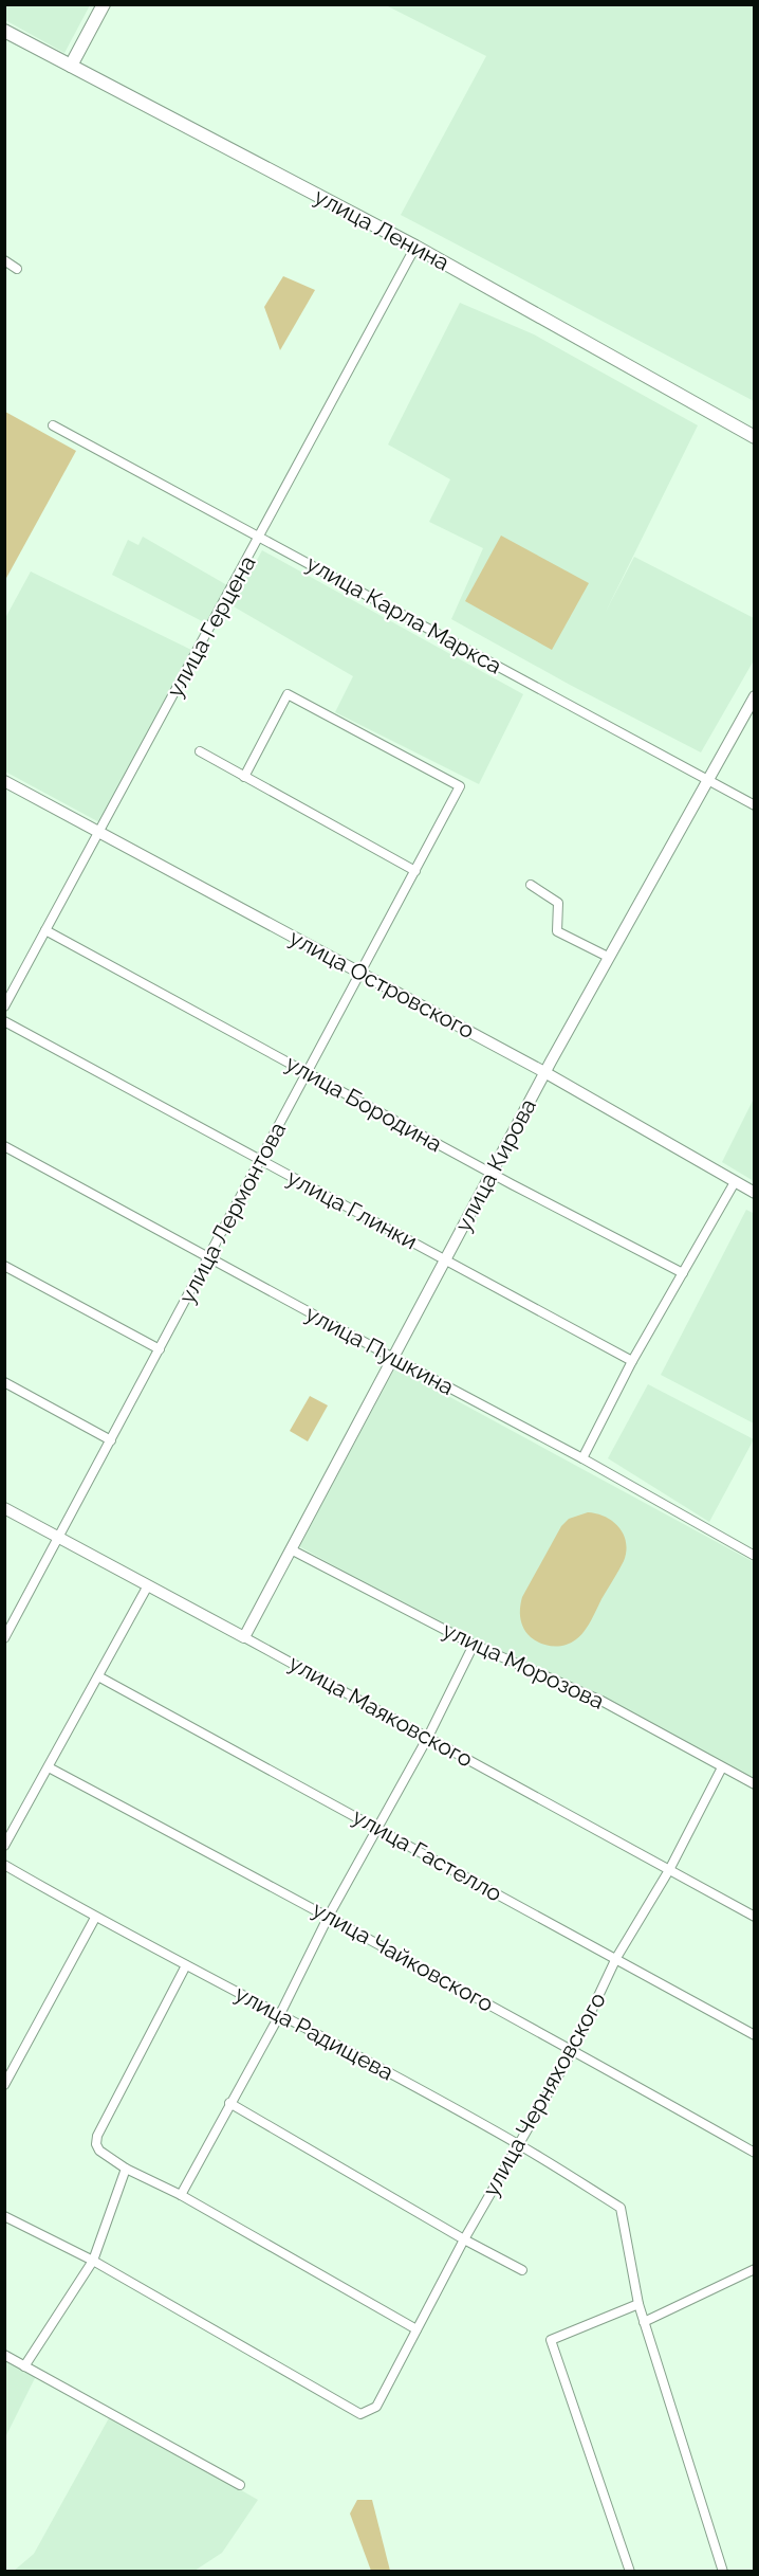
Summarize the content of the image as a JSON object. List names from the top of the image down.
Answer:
{
  "streets": {
    "main road": ["улица Ленина"],
    "street": [
      "улица Карла Маркса",
      "улица Герцена",
      "улица Островского",
      "улица Бородина",
      "улица Кирова",
      "улица Глинки",
      "улица Лермонтова",
      "улица Пушкина",
      "улица Морозова",
      "улица Маяковского",
      "улица Гастелло",
      "улица Чайковского",
      "улица Радищева",
      "улица Черняховского"
    ]
  },
  "crossings": [
    ["улица Ленина", "улица Герцена"],
    ["улица Карла Маркса", "улица Герцена"],
    ["улица Карла Маркса", "улица Кирова"],
    ["улица Герцена", "улица Островского"],
    ["улица Герцена", "улица Бородина"],
    ["улица Островского", "улица Кирова"],
    ["улица Островского", "улица Лермонтова"],
    ["улица Бородина", "улица Кирова"],
    ["улица Бородина", "улица Лермонтова"],
    ["улица Кирова", "улица Глинки"],
    ["улица Кирова", "улица Пушкина"],
    ["улица Кирова", "улица Морозова"],
    ["улица Кирова", "улица Маяковского"],
    ["улица Глинки", "улица Лермонтова"],
    ["улица Лермонтова", "улица Пушкина"],
    ["улица Лермонтова", "улица Маяковского"],
    ["улица Морозова", "улица Черняховского"],
    ["улица Маяковского", "улица Черняховского"],
    ["улица Гастелло", "улица Черняховского"],
    ["улица Чайковского", "улица Черняховского"],
    ["улица Радищева", "улица Черняховского"]
  ]
}
